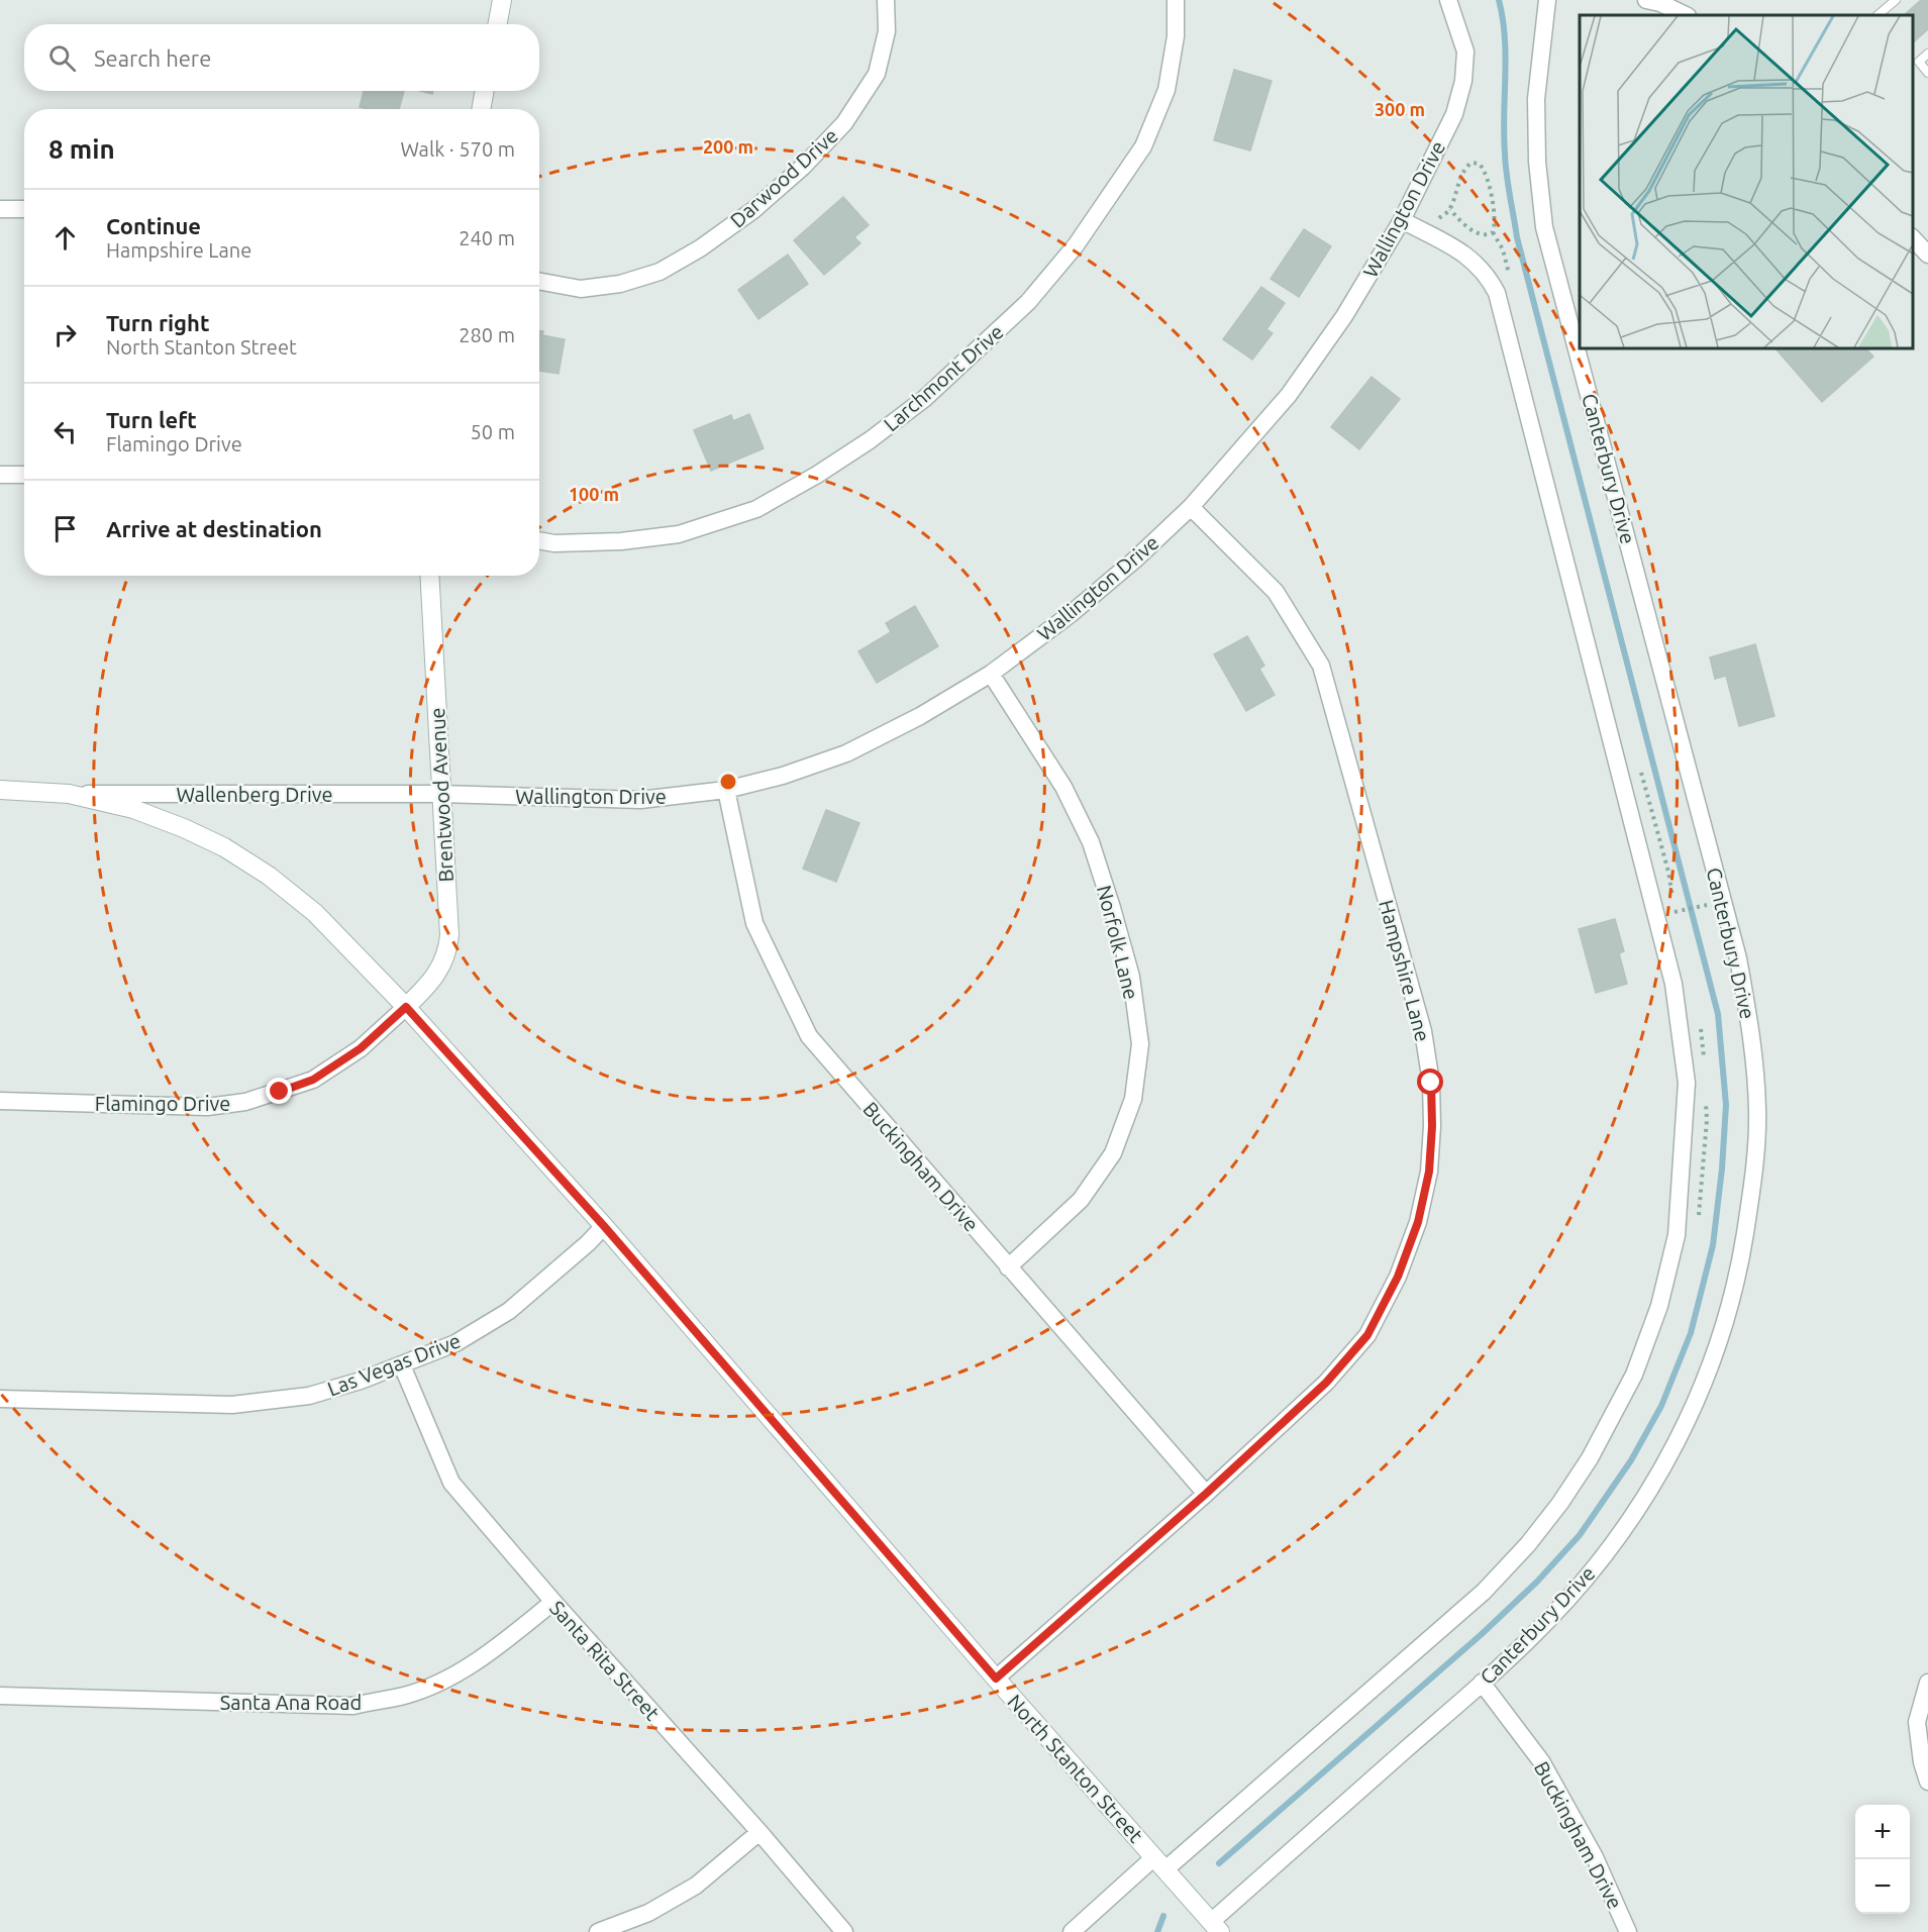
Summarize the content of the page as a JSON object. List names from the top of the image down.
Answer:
{
  "streets": {
    "street": [
      "Darwood Drive",
      "Wallington Drive",
      "Larchmont Drive",
      "Canterbury Drive",
      "Wallenberg Drive",
      "Brentwood Avenue",
      "Norfolk Lane",
      "Hampshire Lane",
      "Flamingo Drive",
      "Buckingham Drive",
      "Las Vegas Drive",
      "Santa Rita Street",
      "Santa Ana Road",
      "North Stanton Street"
    ]
  },
  "crossings": [
    ["Wallington Drive", "Wallenberg Drive"],
    ["Wallington Drive", "Brentwood Avenue"],
    ["Wallington Drive", "Norfolk Lane"],
    ["Wallington Drive", "Hampshire Lane"],
    ["Wallington Drive", "Buckingham Drive"],
    ["Canterbury Drive", "Buckingham Drive"],
    ["Canterbury Drive", "North Stanton Street"],
    ["Wallenberg Drive", "Brentwood Avenue"],
    ["Wallenberg Drive", "North Stanton Street"],
    ["Brentwood Avenue", "Flamingo Drive"],
    ["Brentwood Avenue", "North Stanton Street"],
    ["Norfolk Lane", "Buckingham Drive"],
    ["Hampshire Lane", "Buckingham Drive"],
    ["Hampshire Lane", "North Stanton Street"],
    ["Flamingo Drive", "North Stanton Street"],
    ["Las Vegas Drive", "Santa Rita Street"],
    ["Las Vegas Drive", "North Stanton Street"],
    ["Santa Rita Street", "Santa Ana Road"]
  ],
  "page": {
    "search": "Search here",
    "heading": ["8 min", "Walk · 570 m"],
    "list": [
      ["Continue", "Hampshire Lane", "240 m"],
      ["Turn right", "North Stanton Street", "280 m"],
      ["Turn left", "Flamingo Drive", "50 m"],
      "Arrive at destination"
    ],
    "map_buttons": ["+", "−"]
  },
  "rings": ["300 m", "200 m", "100 m"]
}
